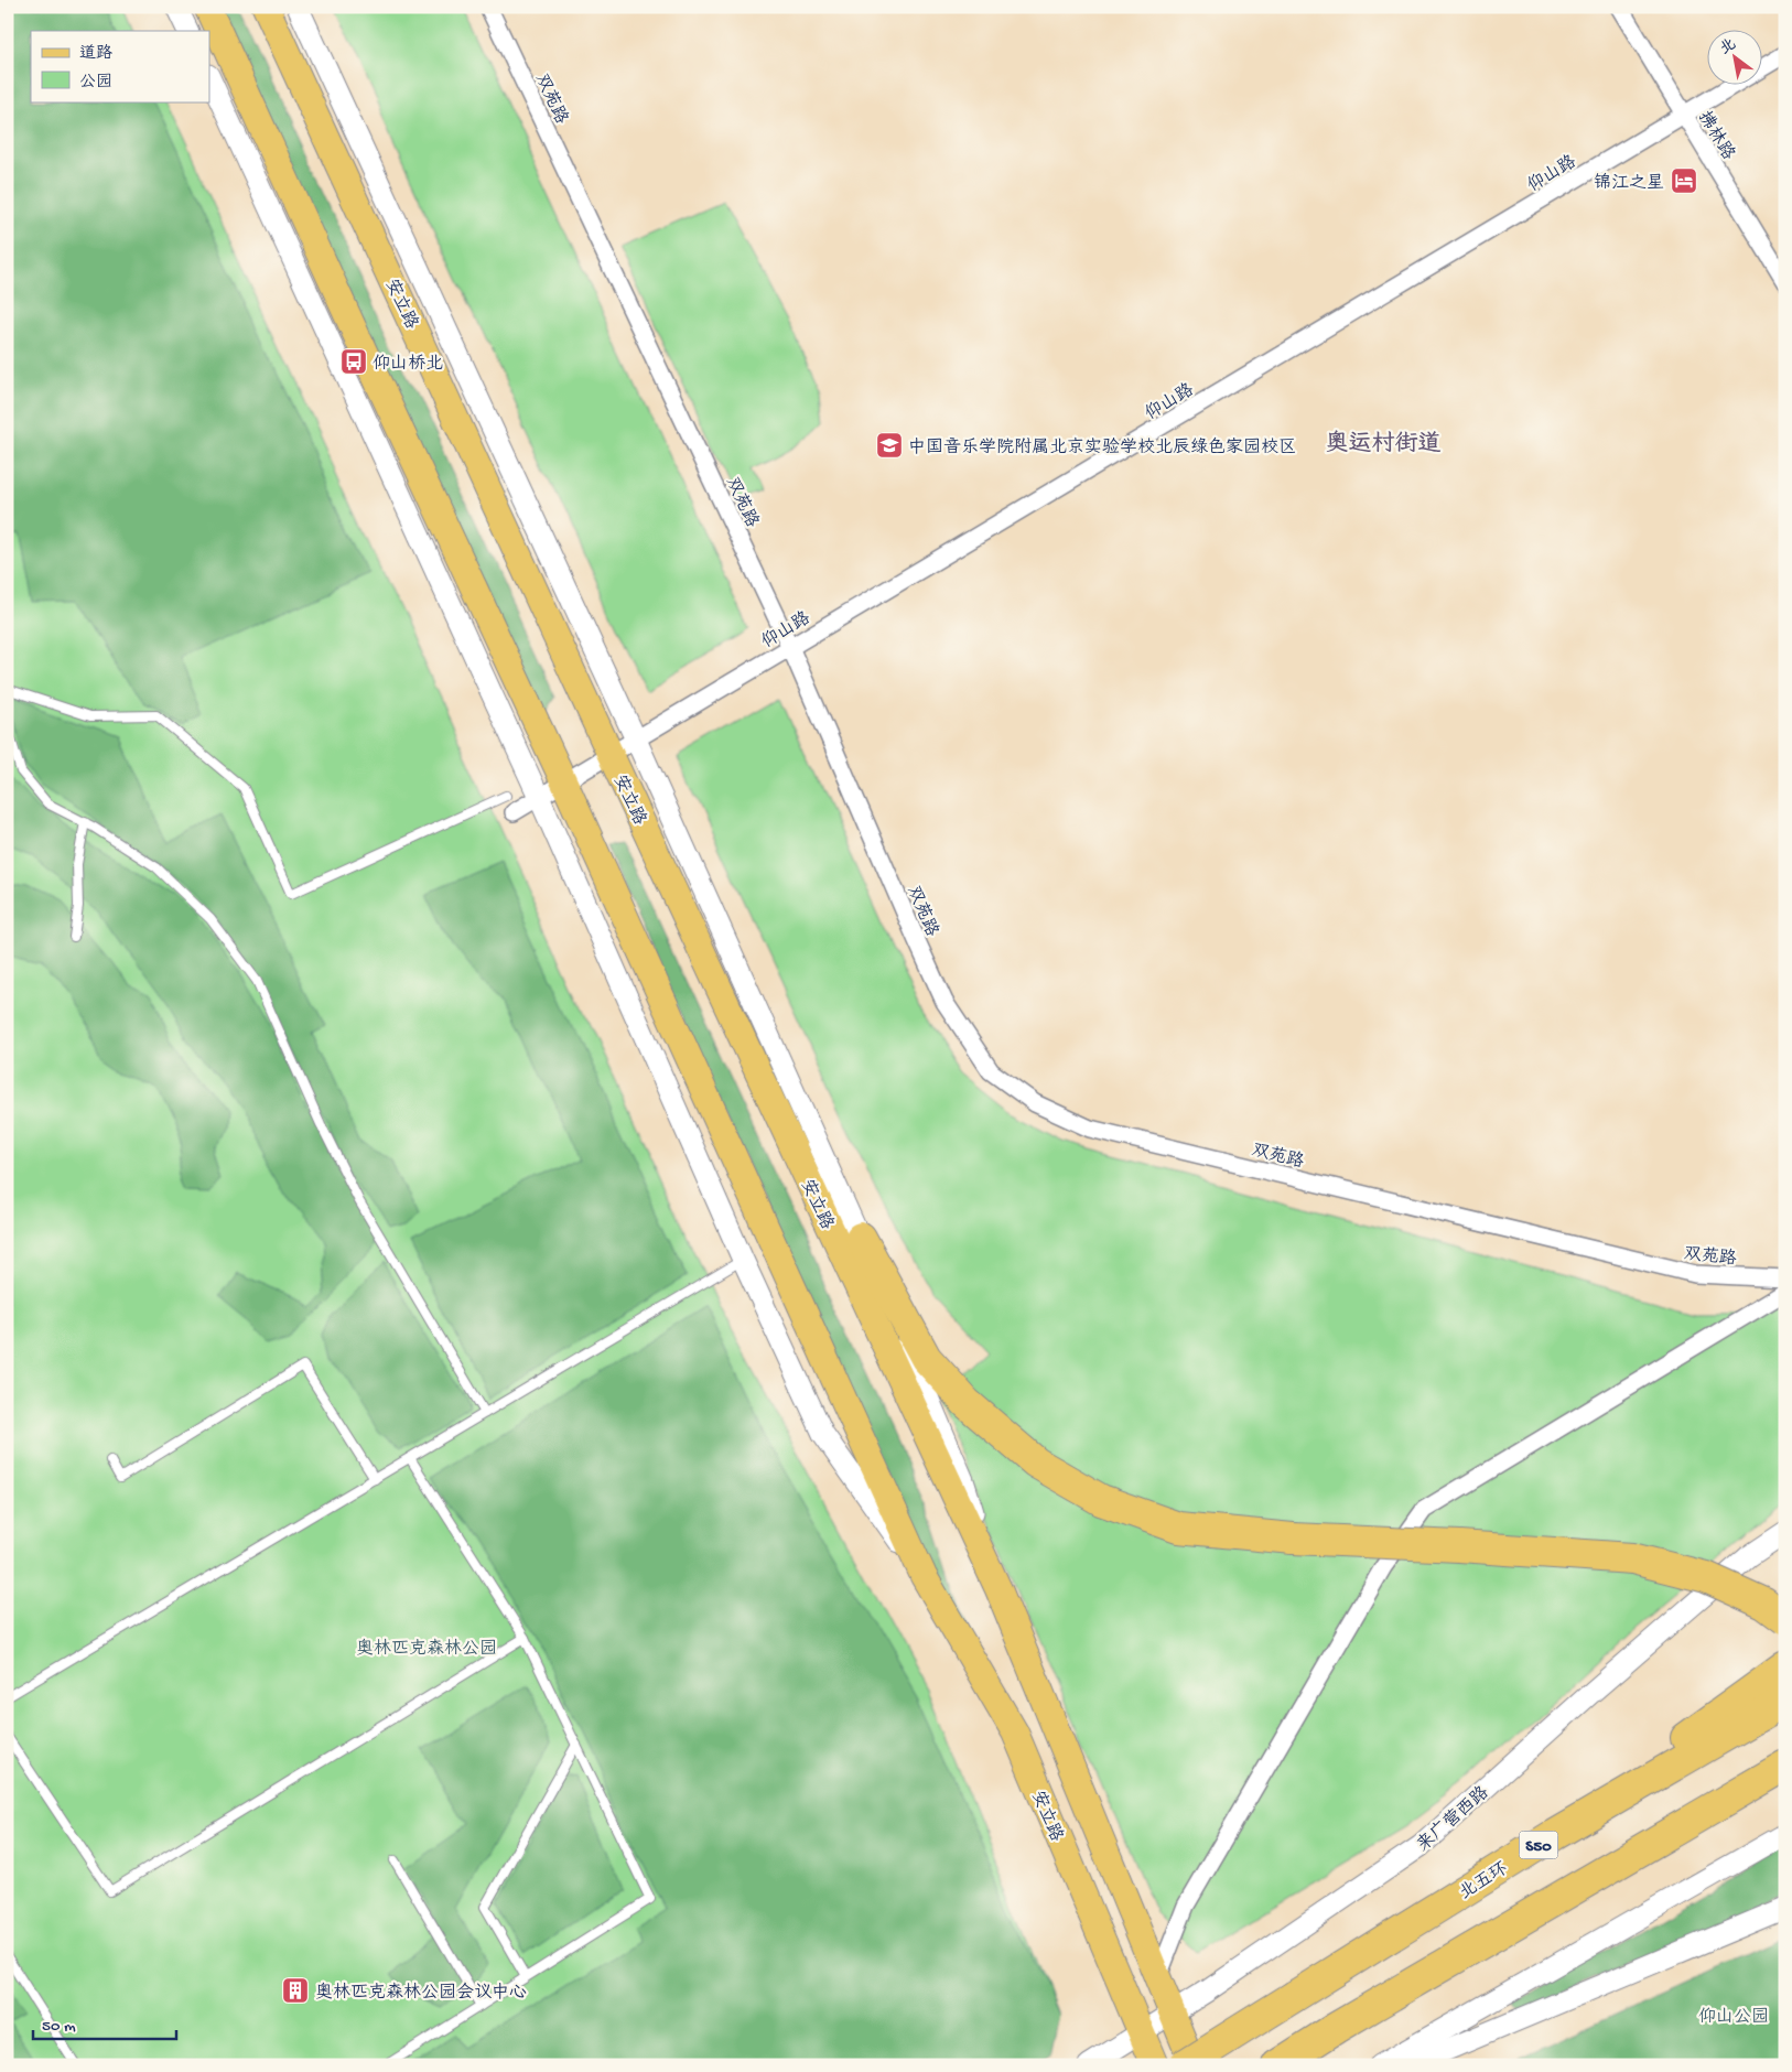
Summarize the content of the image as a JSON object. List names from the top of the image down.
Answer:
{
  "streets": {
    "highway": ["S50", "北五环"],
    "main road": ["安立路"],
    "street": [
      "双苑路",
      "拂林路",
      "仰山路",
      "来广营西路"
    ]
  },
  "crossings": [
    ["双苑路", "仰山路"],
    ["拂林路", "仰山路"],
    ["仰山路", "安立路"],
    ["安立路", "来广营西路"]
  ],
  "districts": ["奥运村街道"],
  "parks": ["奥林匹克森林公园", "仰山公园"],
  "places": {
    "hotel": ["锦江之星"],
    "bus stop": ["仰山桥北"],
    "school or university": ["中国音乐学院附属北京实验学校北辰绿色家园校区"],
    "building": ["奥林匹克森林公园会议中心"]
  },
  "legend": ["道路", "公园"],
  "scale_bar": "50 m",
  "north": "top left"
}
